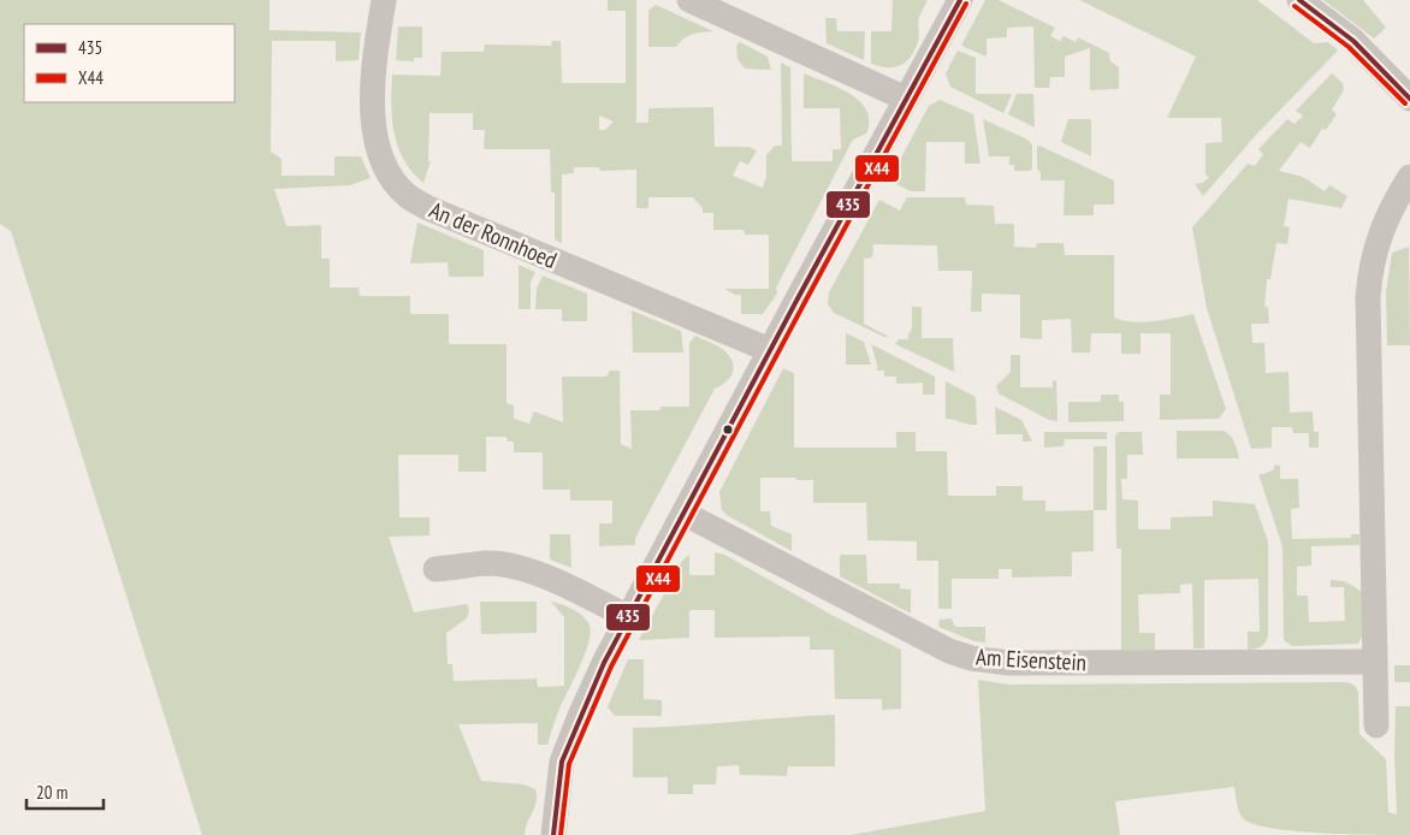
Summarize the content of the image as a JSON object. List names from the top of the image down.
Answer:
{
  "streets": {
    "street": ["An der Ronnhoed", "Am Eisenstein"]
  },
  "lines": ["transit line 435", "transit line X44"],
  "legend": ["435", "X44"],
  "scale_bar": "20 m"
}
